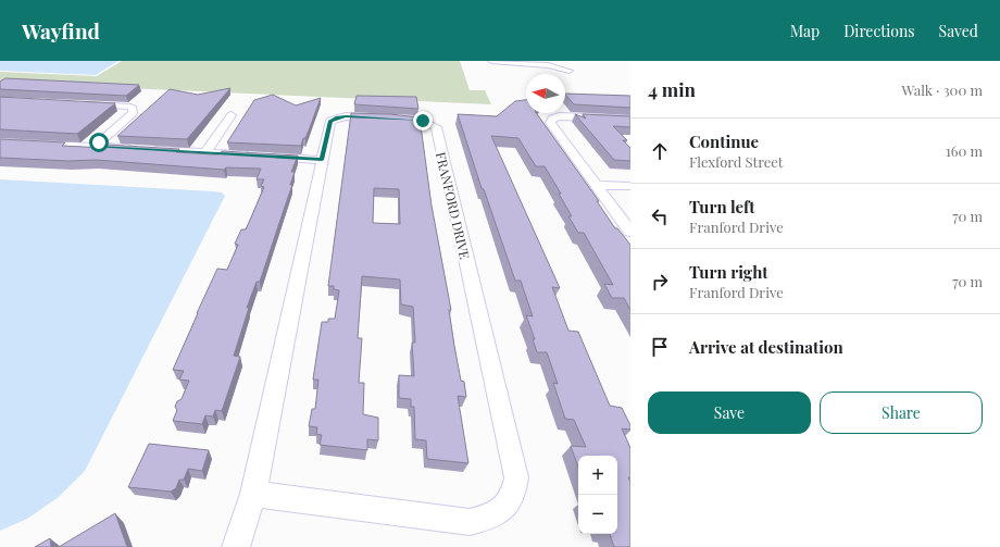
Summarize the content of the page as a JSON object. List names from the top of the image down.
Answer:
{
  "streets": {
    "street": ["FRANFORD DRIVE"]
  },
  "north": "left",
  "page": {
    "header": "Wayfind",
    "nav": ["Map", "Directions", "Saved"],
    "heading": ["4 min", "Walk · 300 m"],
    "list": [
      ["Continue", "Flexford Street", "160 m"],
      ["Turn left", "Franford Drive", "70 m"],
      ["Turn right", "Franford Drive", "70 m"],
      "Arrive at destination"
    ],
    "buttons": ["Save", "Share"],
    "map_buttons": ["+", "−"]
  }
}
